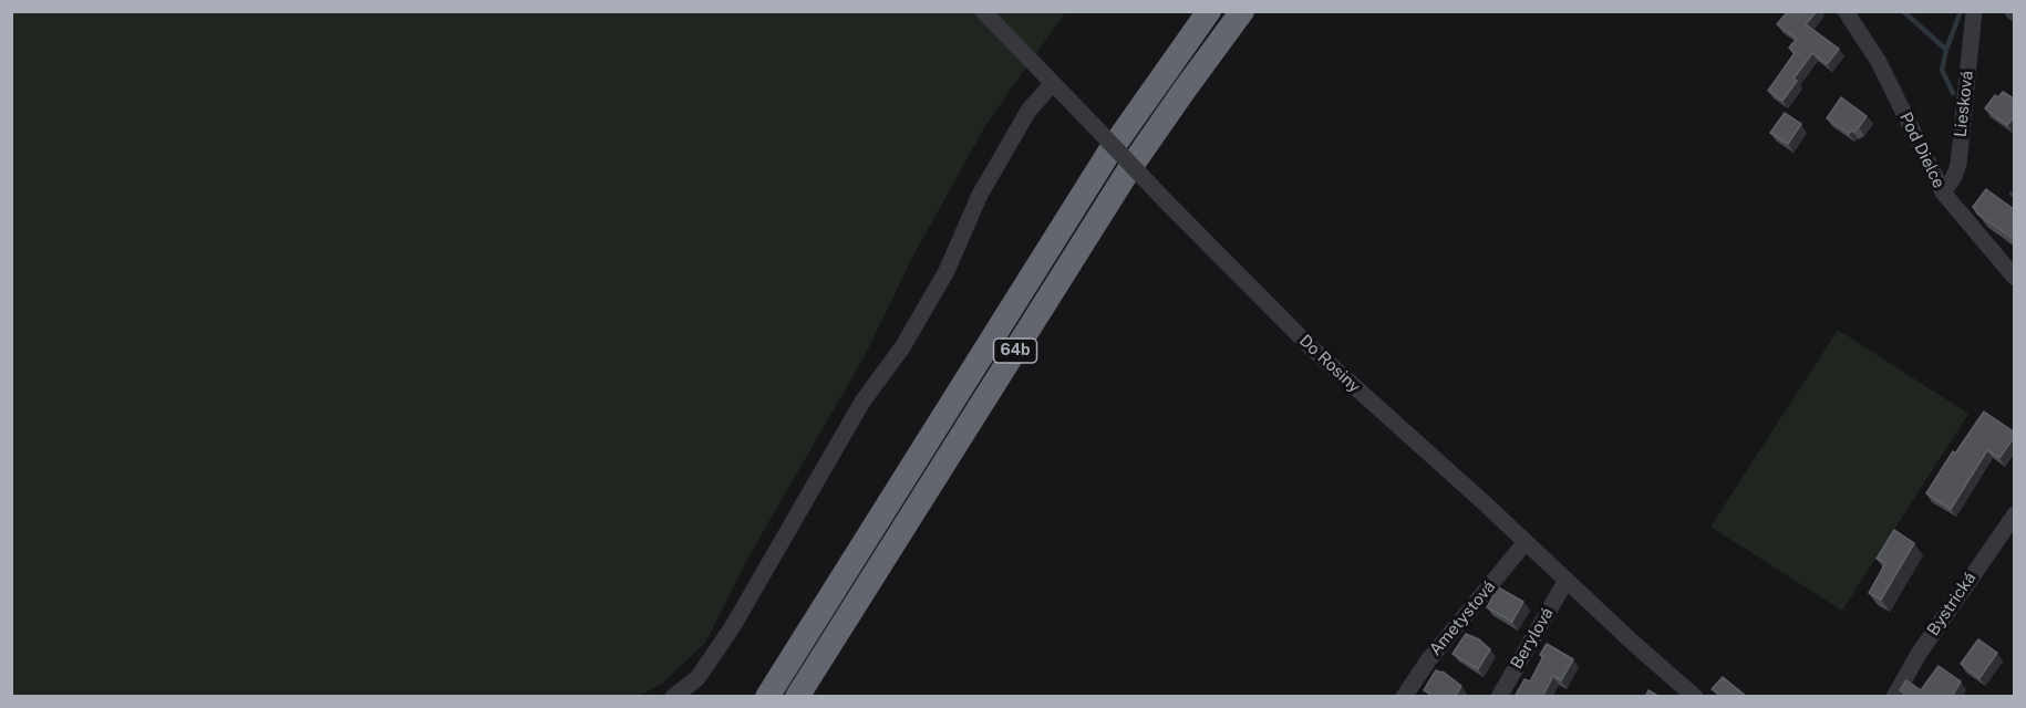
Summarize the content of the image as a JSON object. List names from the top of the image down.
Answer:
{
  "streets": {
    "highway": ["64b"],
    "street": [
      "Liesková",
      "Pod Dielce",
      "Do Rosiny",
      "Bystrická",
      "Ametystová",
      "Berylová"
    ]
  },
  "crossings": [
    ["Liesková", "Pod Dielce"],
    ["Do Rosiny", "Ametystová"],
    ["Do Rosiny", "Berylová"]
  ]
}
